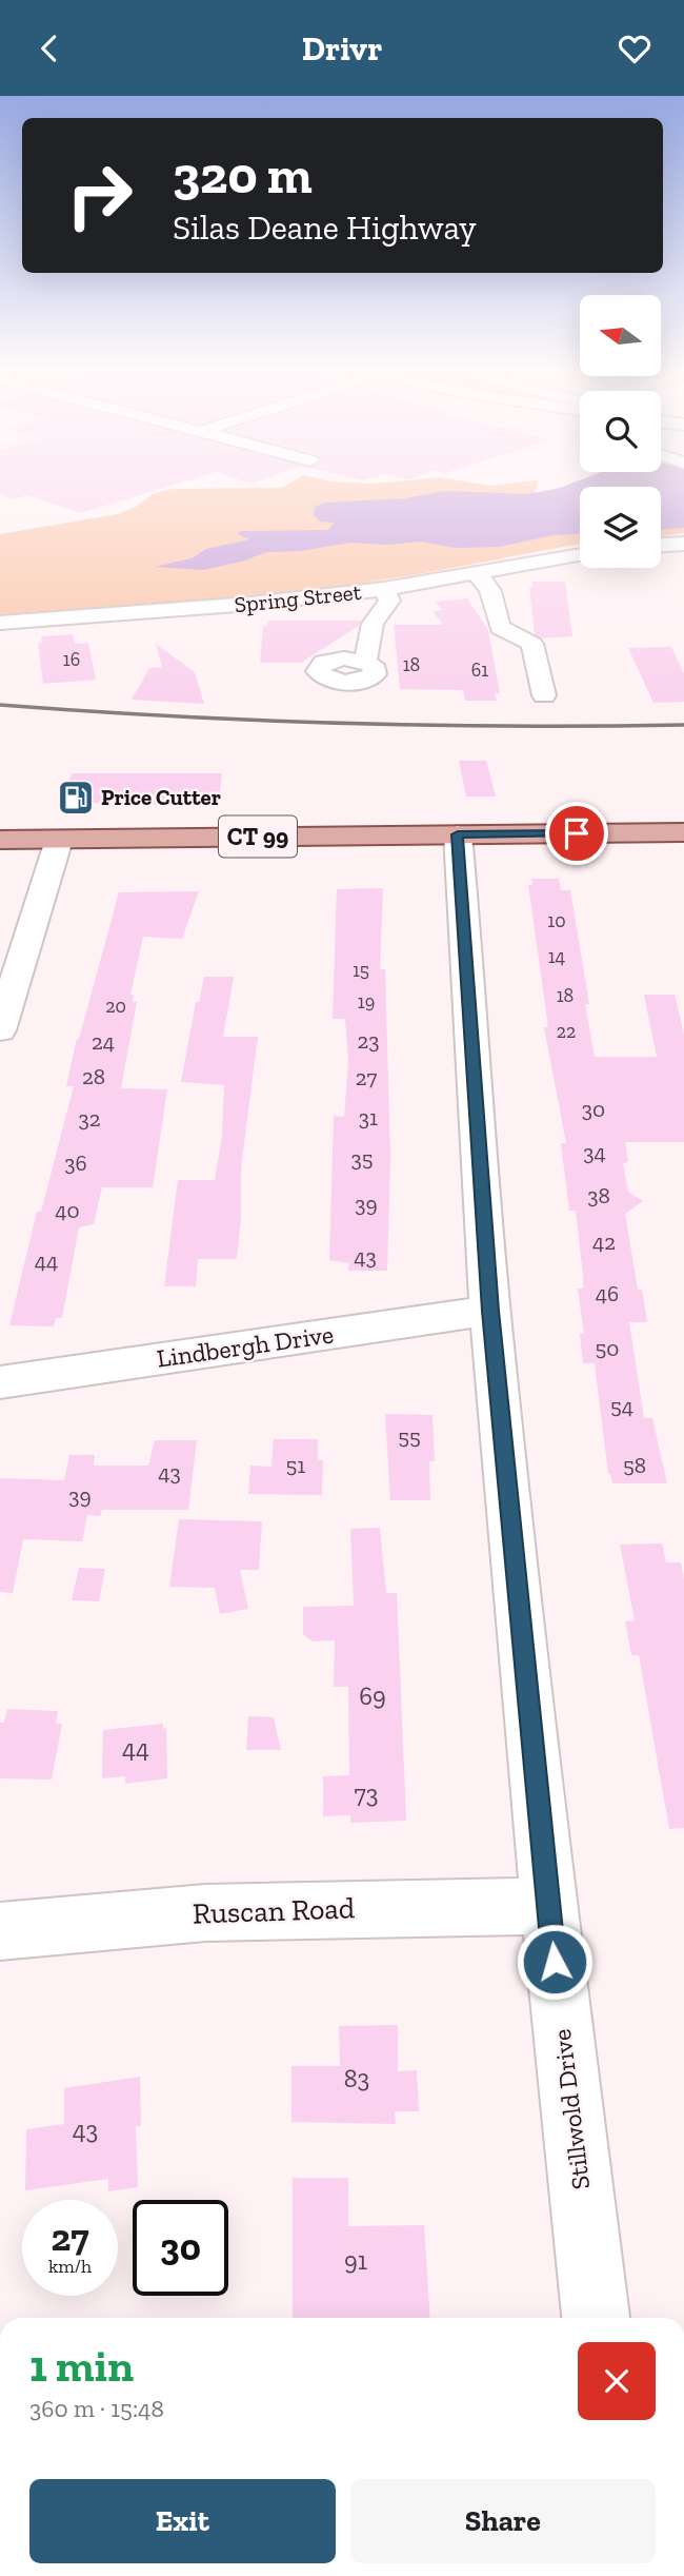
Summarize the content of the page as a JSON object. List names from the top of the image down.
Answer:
{
  "streets": {
    "main road": ["CT 99"],
    "street": [
      "Spring Street",
      "Lindbergh Drive",
      "Ruscan Road",
      "Stillwold Drive"
    ]
  },
  "crossings": [
    ["CT 99", "Stillwold Drive"],
    ["Lindbergh Drive", "Stillwold Drive"],
    ["Ruscan Road", "Stillwold Drive"]
  ],
  "places": {
    "fuel station": ["Price Cutter"]
  },
  "house_numbers": [
    "16",
    "18",
    "61",
    "10",
    "14",
    "15",
    "18",
    "19",
    "20",
    "22",
    "23",
    "24",
    "28",
    "27",
    "30",
    "31",
    "32",
    "34",
    "35",
    "36",
    "38",
    "39",
    "40",
    "42",
    "43",
    "44",
    "46",
    "50",
    "54",
    "55",
    "51",
    "58",
    "43",
    "39",
    "69",
    "44",
    "73",
    "83",
    "43",
    "91"
  ],
  "north": "left",
  "page": {
    "header": "Drivr",
    "turn": ["320 m", "Silas Deane Highway"],
    "speed": "27 km/h",
    "limit": "30",
    "heading": ["1 min", "360 m · 15:48"],
    "buttons": ["Exit", "Share"]
  }
}
